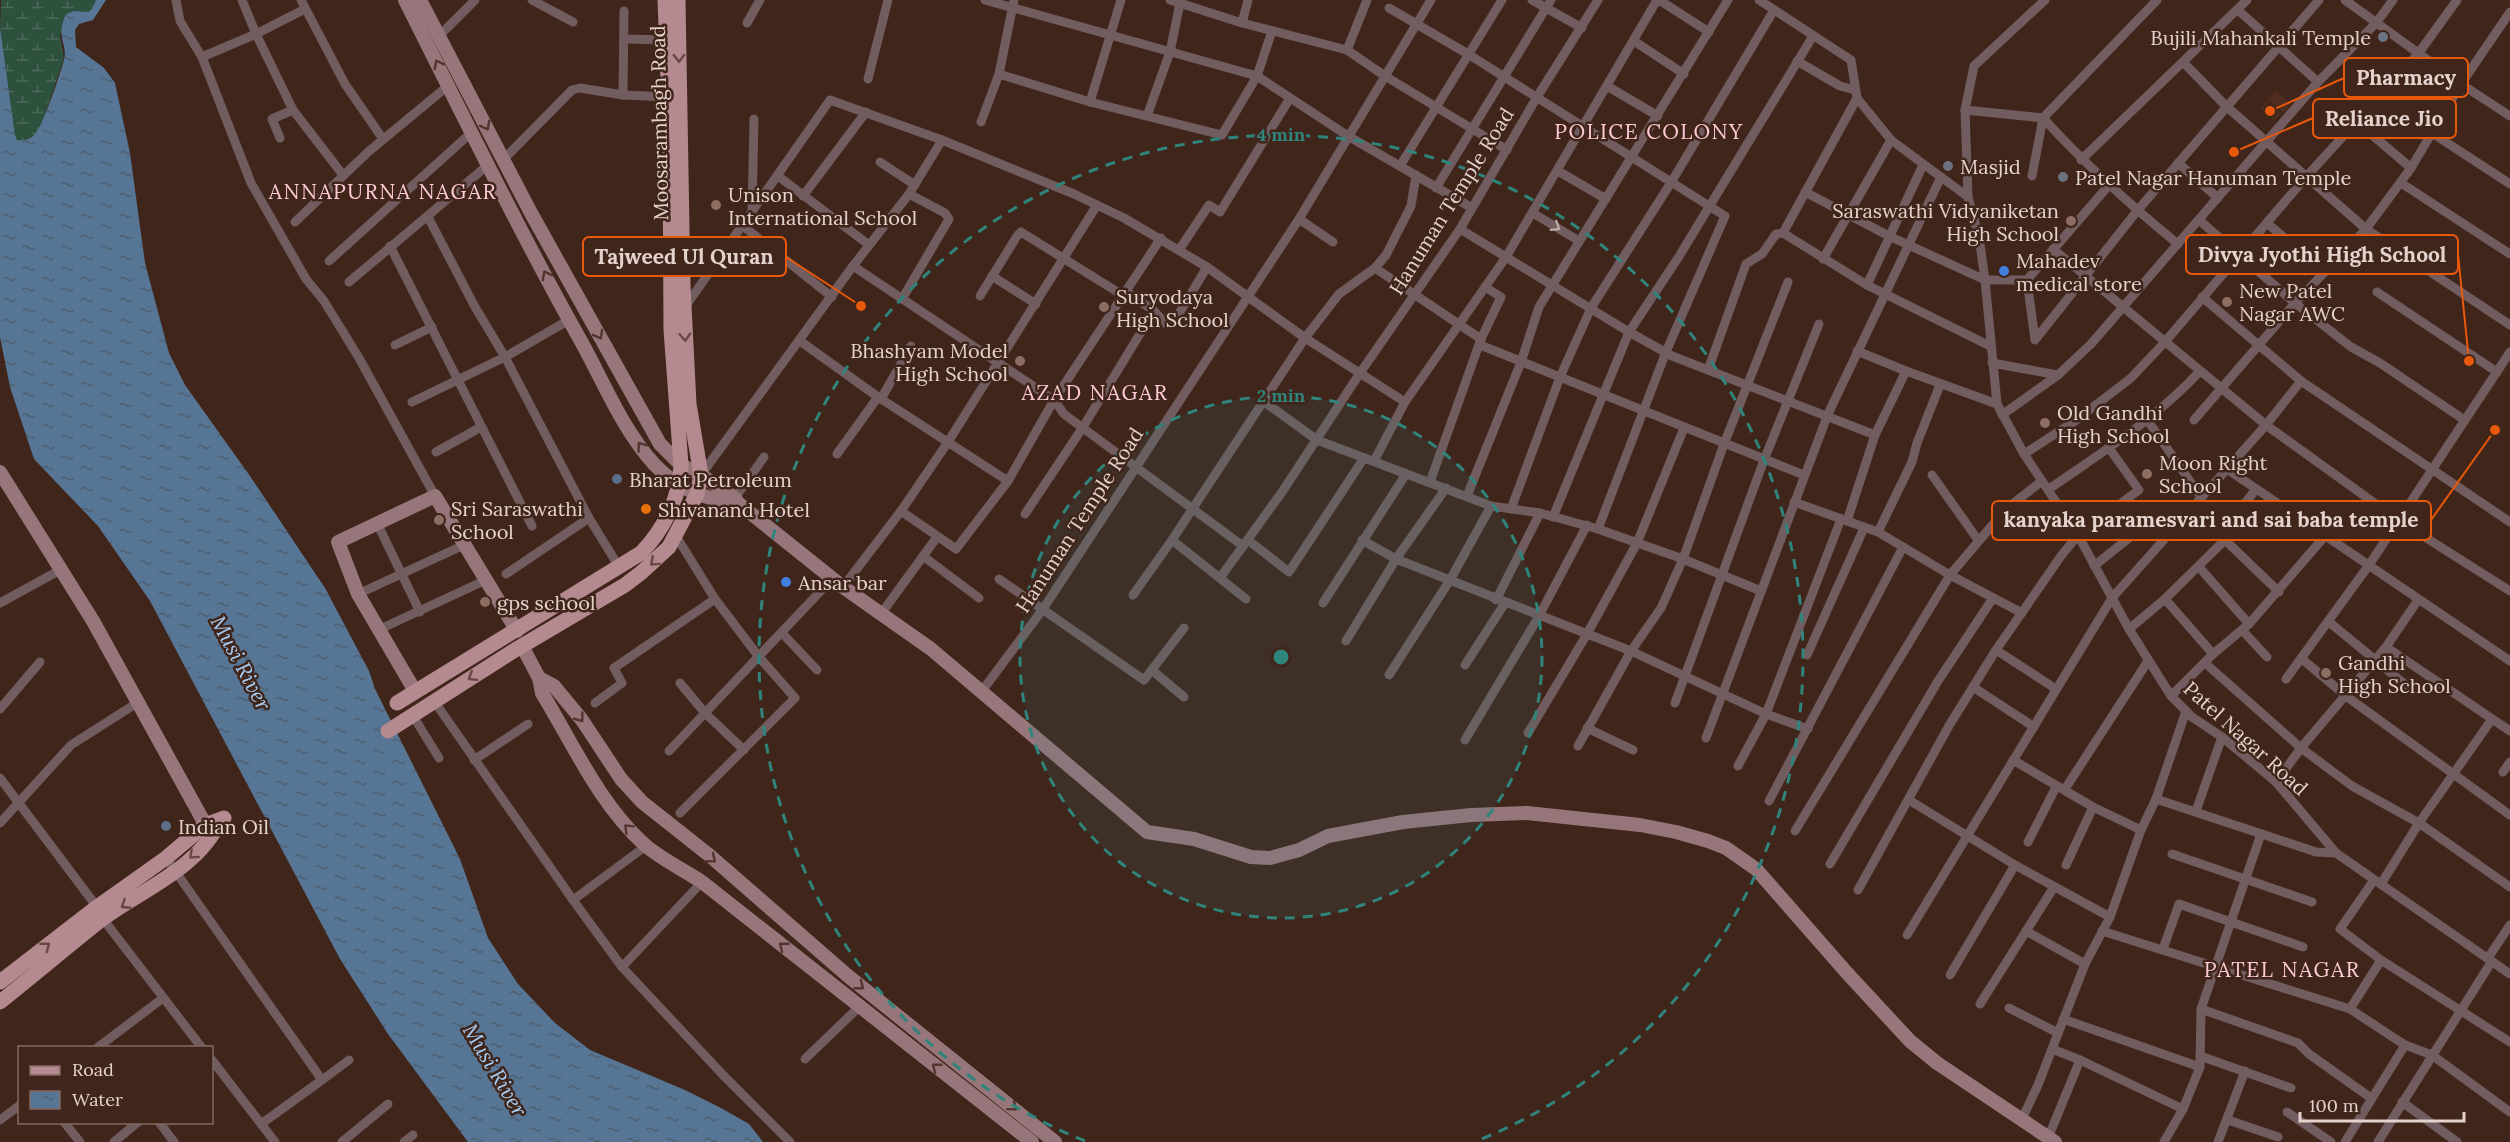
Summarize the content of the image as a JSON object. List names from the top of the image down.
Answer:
{
  "streets": {
    "main road": ["Moosarambagh Road"],
    "street": ["Hanuman Temple Road", "Patel Nagar Road"]
  },
  "districts": [
    "POLICE COLONY",
    "ANNAPURNA NAGAR",
    "AZAD NAGAR",
    "PATEL NAGAR"
  ],
  "water": ["Musi River"],
  "places": [
    "Bujili Mahankali Temple",
    "Pharmacy",
    "Reliance Jio",
    "Masjid",
    "Patel Nagar Hanuman Temple",
    "Unison International School",
    "Saraswathi Vidyaniketan High School",
    "Mahadev medical store",
    "New Patel Nagar AWC",
    "Tajweed Ul Quran",
    "Suryodaya High School",
    "Bhashyam Model High School",
    "Divya Jyothi High School",
    "Old Gandhi High School",
    "kanyaka paramesvari and sai baba temple",
    "Moon Right School",
    "Bharat Petroleum",
    "Shivanand Hotel",
    "Sri Saraswathi School",
    "Ansar bar",
    "gps school",
    "Gandhi High School",
    "Indian Oil"
  ],
  "legend": ["Road", "Water"],
  "scale_bar": "100 m",
  "rings": ["4 min", "2 min"]
}
